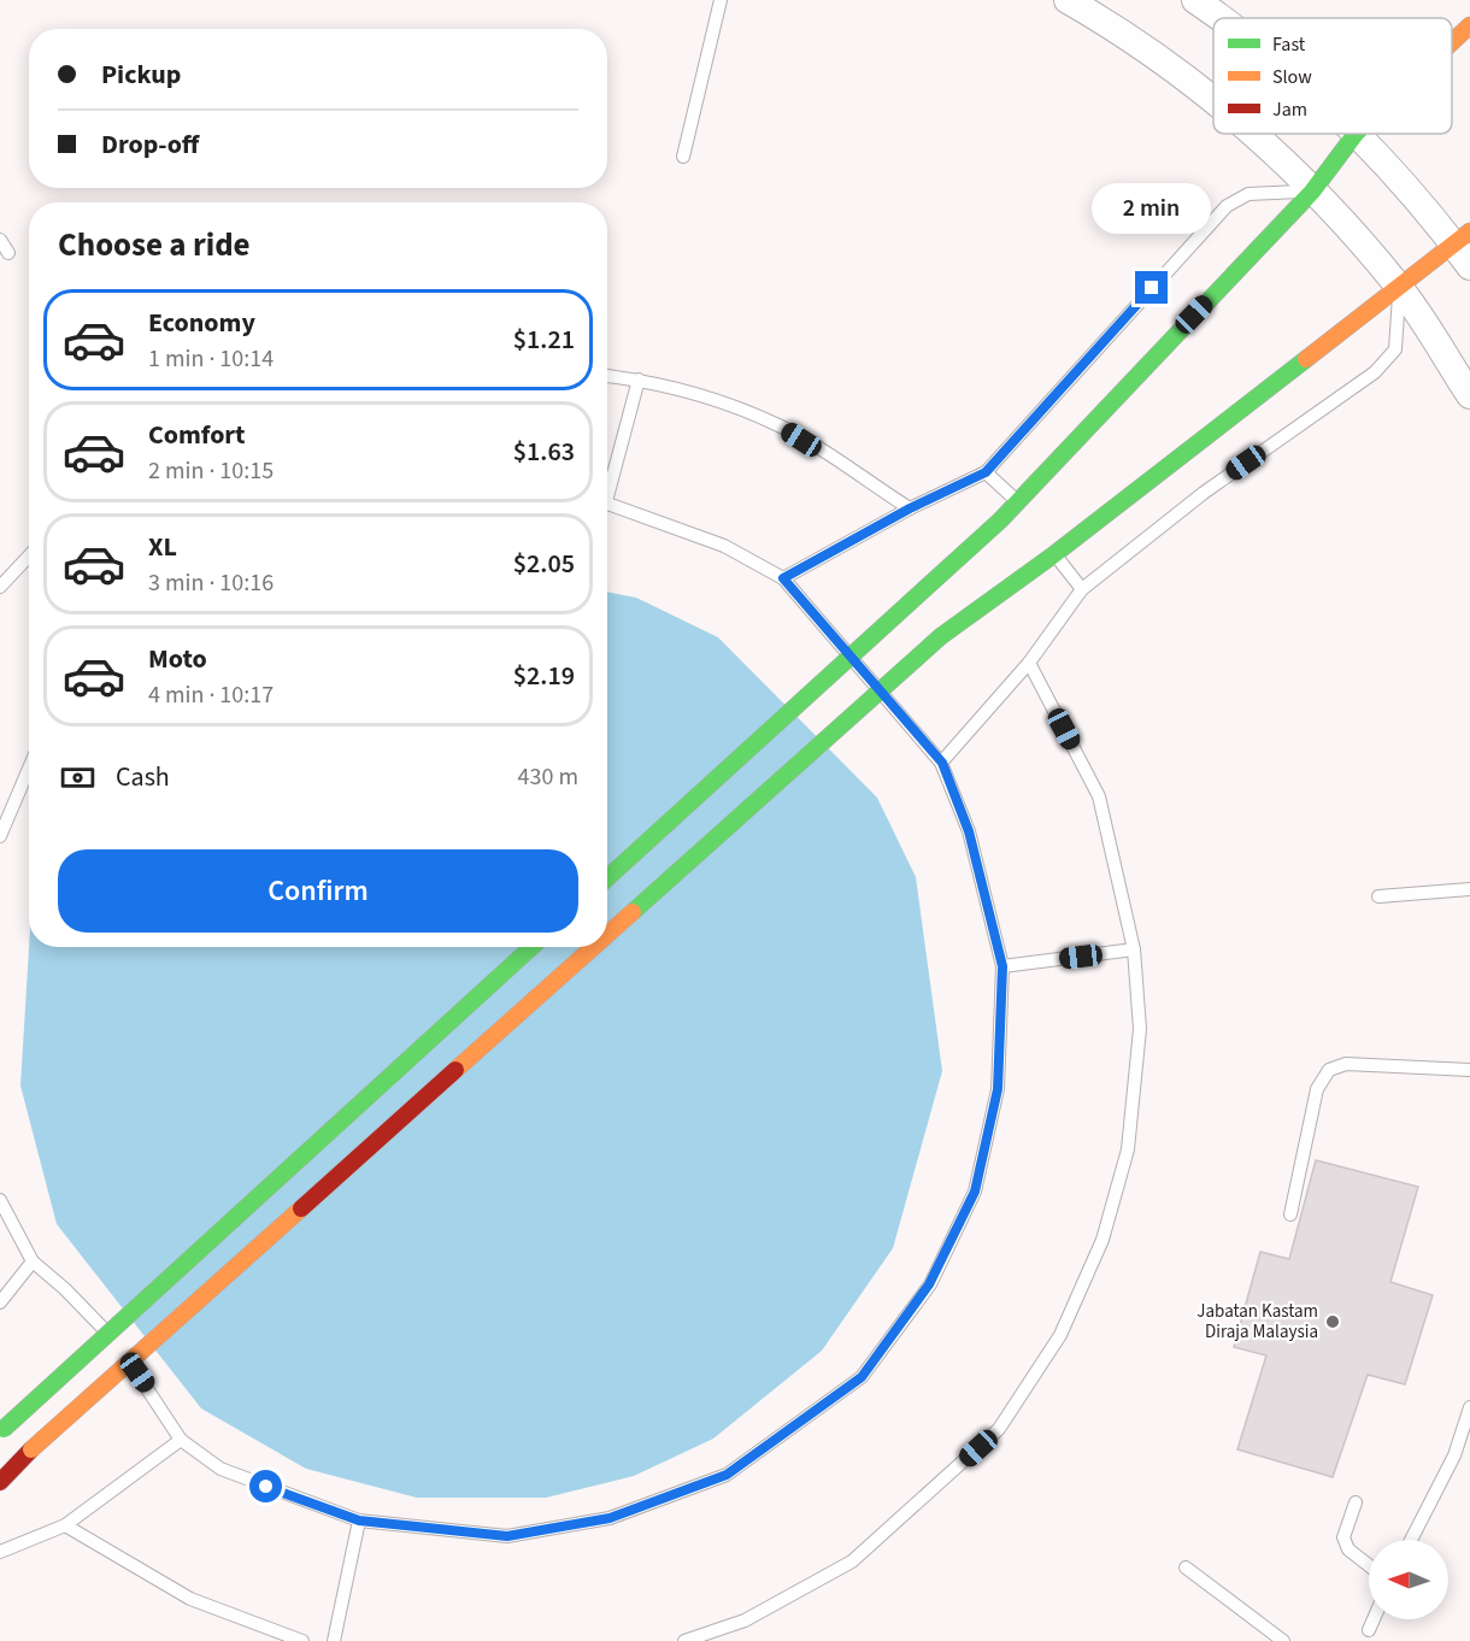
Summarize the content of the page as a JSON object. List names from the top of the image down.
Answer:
{
  "places": ["Jabatan Kastam Diraja Malaysia"],
  "legend": ["Fast", "Slow", "Jam"],
  "north": "left",
  "page": {
    "banner": ["Pickup", "Drop-off"],
    "bubble": "2 min",
    "heading": "Choose a ride",
    "list": [
      {
        "name": "Economy",
        "note": "1 min · 10:14",
        "value": "$1.21"
      },
      {
        "name": "Comfort",
        "note": "2 min · 10:15",
        "value": "$1.63"
      },
      {
        "name": "XL",
        "note": "3 min · 10:16",
        "value": "$2.05"
      },
      {
        "name": "Moto",
        "note": "4 min · 10:17",
        "value": "$2.19"
      }
    ],
    "pay": ["Cash", "430 m"],
    "buttons": "Confirm"
  }
}
